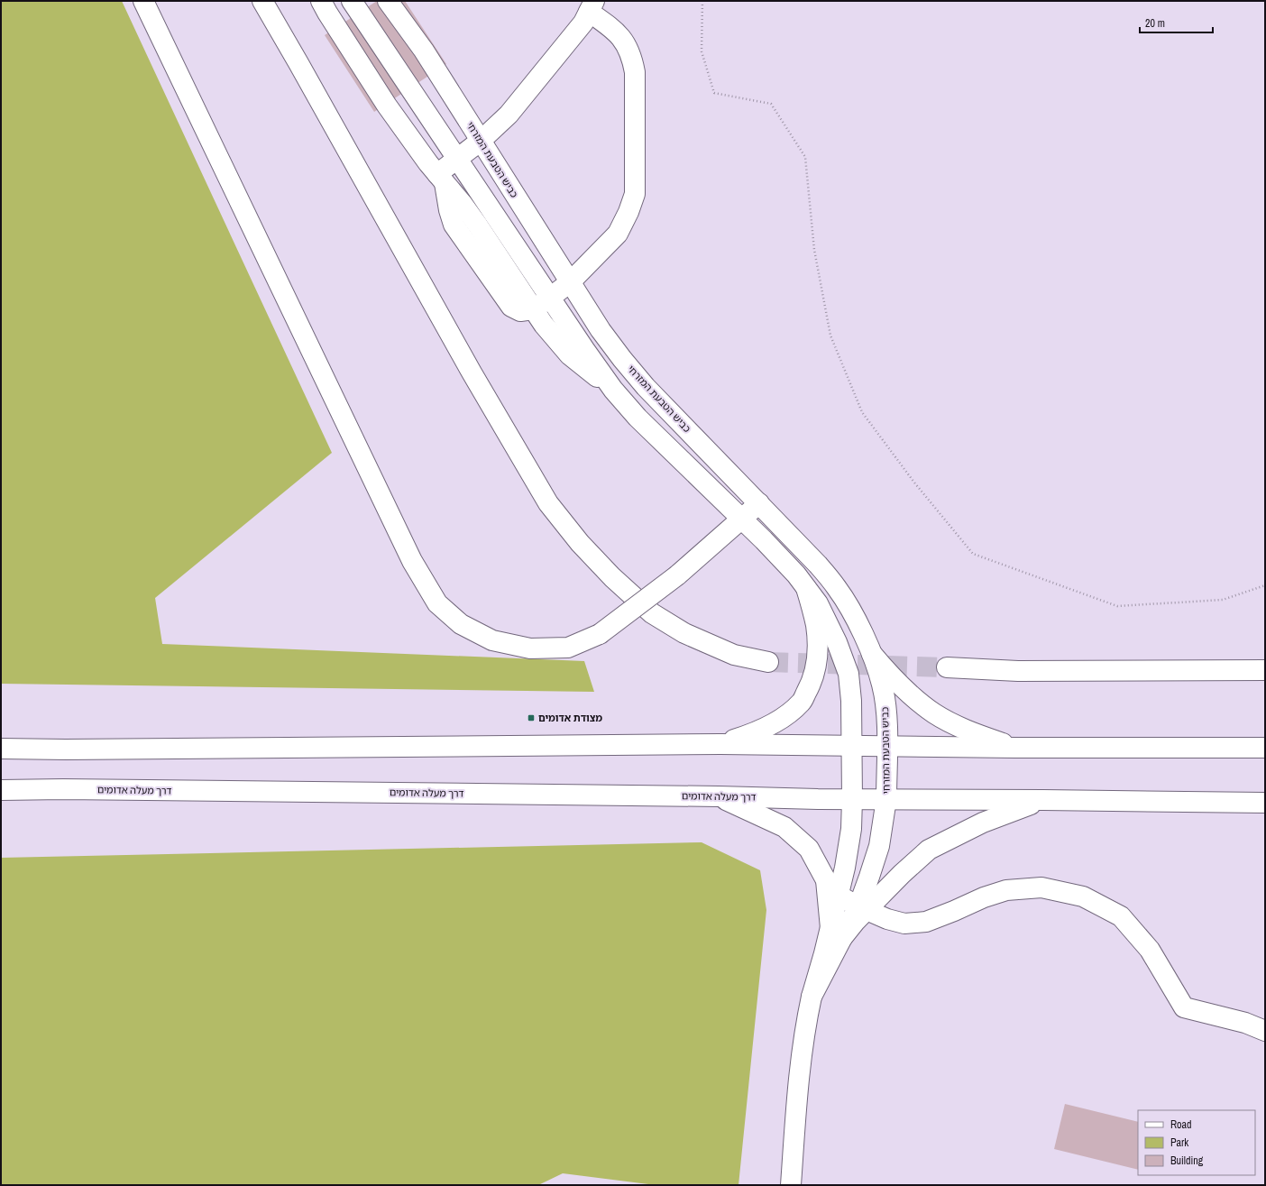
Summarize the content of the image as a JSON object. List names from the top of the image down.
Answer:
{
  "streets": {
    "main road": ["כביש הטבעת המזרחי", "דרך מעלה אדומים"]
  },
  "crossings": [
    ["כביש הטבעת המזרחי", "דרך מעלה אדומים"]
  ],
  "places": {
    "transit": ["מצודת אדומים"]
  },
  "legend": ["Road", "Park", "Building"],
  "scale_bar": "20 m"
}
